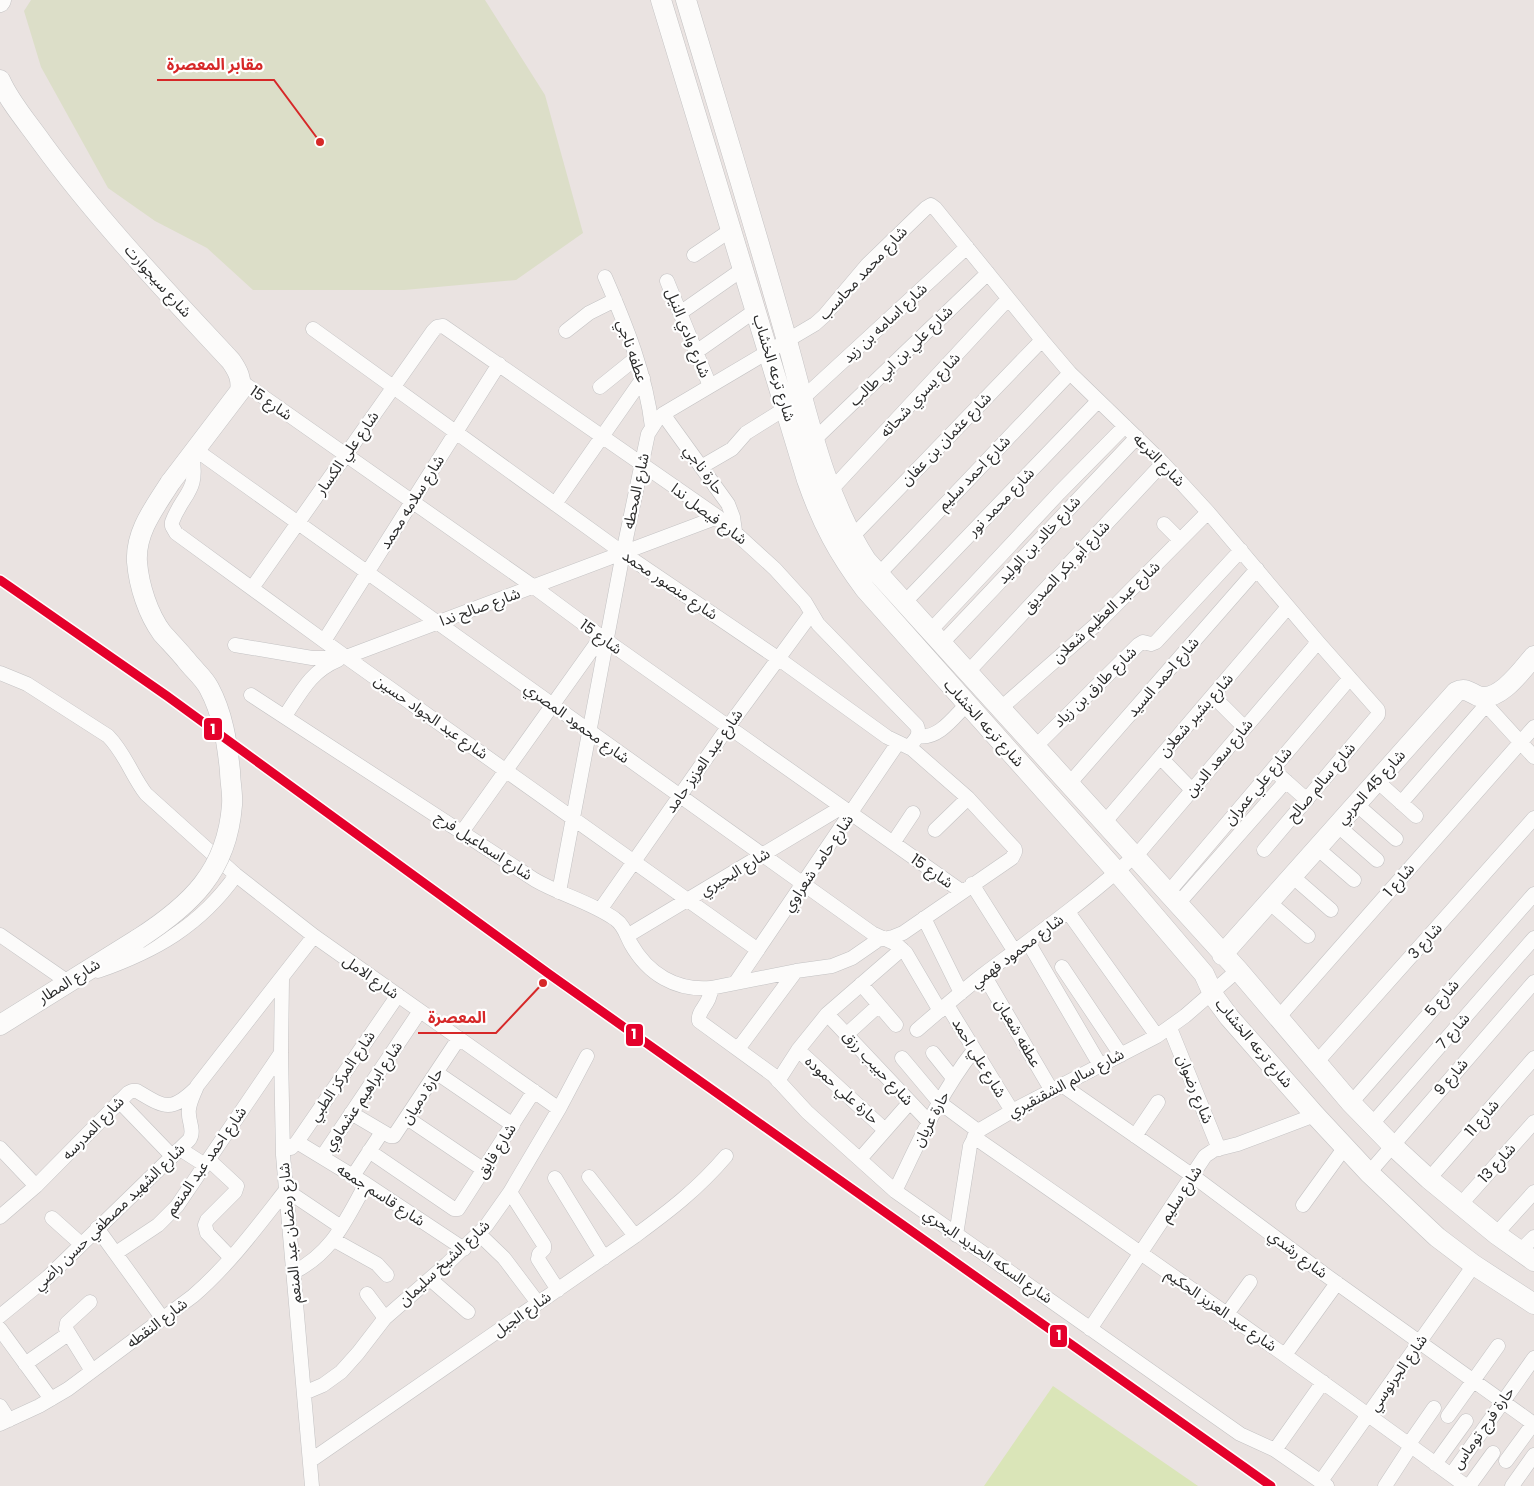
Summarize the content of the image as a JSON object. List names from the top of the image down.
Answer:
{
  "streets": {
    "street": [
      "شارع محمد محاسب",
      "شارع سيجوارت",
      "شارع اسامه بن زيد",
      "شارع وادي النيل",
      "عطفه ناجي",
      "شارع علي بن ابي طالب",
      "شارع ترعه الخشاب",
      "شارع يسري شحاته",
      "شارع 15",
      "شارع عثمان بن عفان",
      "شارع علي الكسار",
      "شارع الترعه",
      "حارة ناجي",
      "شارع احمد سليم",
      "شارع المحطه",
      "شارع سلامه محمد",
      "شارع محمد نور",
      "شارع فيصل ندا",
      "شارع خالد بن الوليد",
      "شارع أبو بكر الصديق",
      "شارع منصور محمد",
      "شارع صالح ندا",
      "شارع عبد العظيم شعلان",
      "شارع احمد السيد",
      "شارع طارق بن زياد",
      "شارع بشير شعلان",
      "شارع عبد الجواد حسين",
      "شارع محمود المصري",
      "شارع سعد الدين",
      "شارع عبد العزيز حامد",
      "شارع سالم صالح",
      "شارع علي عمران",
      "شارع 45 الحربي",
      "شارع اسماعيل فرج",
      "شارع حامد شعراوي",
      "شارع البحيري",
      "شارع 1",
      "شارع 3",
      "شارع محمود فهمي",
      "شارع الامل",
      "شارع المطار",
      "شارع 5",
      "شارع 7",
      "عطفه شعبان",
      "شارع علي احمد",
      "شارع حبيب رزق",
      "شارع المركز الطبي",
      "شارع 9",
      "شارع سالم الشقنقيري",
      "شارع رضوان",
      "حارة علي حموده",
      "شارع ابراهيم عشماوي",
      "حارة دميان",
      "شارع 11",
      "حارة عريان",
      "شارع المدرسه",
      "شارع فايق",
      "شارع احمد عبد المنعم",
      "شارع 13",
      "شارع سليم",
      "شارع قاسم جمعه",
      "شارع الشهيد مصطفي حسن راضي",
      "شارع رمضان عبد المنعم",
      "شارع رشدي",
      "شارع السكه الحديد البحري",
      "شارع الشيخ سليمان",
      "شارع عبد العزيز الحكيم",
      "شارع الجبل",
      "شارع النقطه",
      "شارع الجرنوسي",
      "حارة فرج توماس"
    ]
  },
  "crossings": [
    ["شارع محمد محاسب", "شارع ترعه الخشاب"],
    ["شارع محمد محاسب", "شارع الترعه"],
    ["شارع محمد محاسب", "شارع المحطه"],
    ["شارع سيجوارت", "شارع 15"],
    ["شارع اسامه بن زيد", "شارع ترعه الخشاب"],
    ["شارع اسامه بن زيد", "شارع الترعه"],
    ["شارع وادي النيل", "شارع المحطه"],
    ["عطفه ناجي", "شارع المحطه"],
    ["شارع علي بن ابي طالب", "شارع ترعه الخشاب"],
    ["شارع علي بن ابي طالب", "شارع الترعه"],
    ["شارع ترعه الخشاب", "شارع يسري شحاته"],
    ["شارع ترعه الخشاب", "شارع عثمان بن عفان"],
    ["شارع ترعه الخشاب", "شارع احمد سليم"],
    ["شارع ترعه الخشاب", "شارع المحطه"],
    ["شارع ترعه الخشاب", "شارع محمد نور"],
    ["شارع ترعه الخشاب", "شارع خالد بن الوليد"],
    ["شارع ترعه الخشاب", "شارع أبو بكر الصديق"],
    ["شارع ترعه الخشاب", "شارع عبد العظيم شعلان"],
    ["شارع ترعه الخشاب", "شارع احمد السيد"],
    ["شارع ترعه الخشاب", "شارع طارق بن زياد"],
    ["شارع ترعه الخشاب", "شارع بشير شعلان"],
    ["شارع ترعه الخشاب", "شارع سعد الدين"],
    ["شارع ترعه الخشاب", "شارع سالم صالح"],
    ["شارع ترعه الخشاب", "شارع علي عمران"],
    ["شارع ترعه الخشاب", "شارع 45 الحربي"],
    ["شارع ترعه الخشاب", "شارع 1"],
    ["شارع ترعه الخشاب", "شارع 3"],
    ["شارع ترعه الخشاب", "شارع محمود فهمي"],
    ["شارع ترعه الخشاب", "شارع 5"],
    ["شارع ترعه الخشاب", "شارع 7"],
    ["شارع ترعه الخشاب", "شارع 9"],
    ["شارع ترعه الخشاب", "شارع سالم الشقنقيري"],
    ["شارع ترعه الخشاب", "شارع 11"],
    ["شارع ترعه الخشاب", "شارع 13"],
    ["شارع ترعه الخشاب", "شارع سليم"],
    ["شارع ترعه الخشاب", "شارع الجرنوسي"],
    ["شارع يسري شحاته", "شارع الترعه"],
    ["شارع 15", "شارع علي الكسار"],
    ["شارع 15", "شارع المحطه"],
    ["شارع 15", "شارع سلامه محمد"],
    ["شارع 15", "شارع صالح ندا"],
    ["شارع 15", "شارع عبد العزيز حامد"],
    ["شارع 15", "شارع اسماعيل فرج"],
    ["شارع 15", "شارع حامد شعراوي"],
    ["شارع 15", "شارع البحيري"],
    ["شارع عثمان بن عفان", "شارع الترعه"],
    ["شارع علي الكسار", "شارع فيصل ندا"],
    ["شارع علي الكسار", "شارع منصور محمد"],
    ["شارع علي الكسار", "شارع عبد الجواد حسين"],
    ["شارع علي الكسار", "شارع محمود المصري"],
    ["شارع الترعه", "شارع احمد سليم"],
    ["شارع الترعه", "شارع محمد نور"],
    ["شارع الترعه", "شارع خالد بن الوليد"],
    ["شارع الترعه", "شارع أبو بكر الصديق"],
    ["شارع الترعه", "شارع عبد العظيم شعلان"],
    ["شارع الترعه", "شارع احمد السيد"],
    ["شارع الترعه", "شارع طارق بن زياد"],
    ["شارع الترعه", "شارع بشير شعلان"],
    ["شارع الترعه", "شارع سعد الدين"],
    ["شارع الترعه", "شارع سالم صالح"],
    ["شارع الترعه", "شارع علي عمران"],
    ["حارة ناجي", "شارع المحطه"],
    ["حارة ناجي", "شارع فيصل ندا"],
    ["شارع المحطه", "شارع فيصل ندا"],
    ["شارع المحطه", "شارع منصور محمد"],
    ["شارع المحطه", "شارع صالح ندا"],
    ["شارع المحطه", "شارع عبد الجواد حسين"],
    ["شارع المحطه", "شارع محمود المصري"],
    ["شارع المحطه", "شارع اسماعيل فرج"],
    ["شارع سلامه محمد", "شارع فيصل ندا"],
    ["شارع سلامه محمد", "شارع منصور محمد"],
    ["شارع سلامه محمد", "شارع عبد الجواد حسين"],
    ["شارع سلامه محمد", "شارع محمود المصري"],
    ["شارع فيصل ندا", "شارع منصور محمد"],
    ["شارع فيصل ندا", "شارع صالح ندا"],
    ["شارع فيصل ندا", "شارع عبد العزيز حامد"],
    ["شارع فيصل ندا", "شارع حامد شعراوي"],
    ["شارع منصور محمد", "شارع صالح ندا"],
    ["شارع منصور محمد", "شارع عبد العزيز حامد"],
    ["شارع منصور محمد", "شارع اسماعيل فرج"],
    ["شارع منصور محمد", "شارع حامد شعراوي"],
    ["شارع صالح ندا", "شارع عبد الجواد حسين"],
    ["شارع صالح ندا", "شارع محمود المصري"],
    ["شارع عبد الجواد حسين", "شارع محمود المصري"],
    ["شارع عبد الجواد حسين", "شارع عبد العزيز حامد"],
    ["شارع عبد الجواد حسين", "شارع حامد شعراوي"],
    ["شارع عبد الجواد حسين", "شارع البحيري"],
    ["شارع عبد الجواد حسين", "شارع المطار"],
    ["شارع محمود المصري", "شارع عبد العزيز حامد"],
    ["شارع محمود المصري", "شارع اسماعيل فرج"],
    ["شارع محمود المصري", "شارع حامد شعراوي"],
    ["شارع محمود المصري", "شارع البحيري"],
    ["شارع محمود المصري", "شارع محمود فهمي"],
    ["شارع محمود المصري", "شارع المطار"],
    ["شارع محمود المصري", "شارع علي احمد"],
    ["شارع سعد الدين", "شارع محمود فهمي"],
    ["شارع عبد العزيز حامد", "شارع اسماعيل فرج"],
    ["شارع سالم صالح", "شارع علي عمران"],
    ["شارع اسماعيل فرج", "شارع حامد شعراوي"],
    ["شارع اسماعيل فرج", "شارع البحيري"],
    ["شارع اسماعيل فرج", "شارع السكه الحديد البحري"],
    ["شارع حامد شعراوي", "شارع البحيري"],
    ["شارع محمود فهمي", "عطفه شعبان"],
    ["شارع محمود فهمي", "شارع علي احمد"],
    ["شارع الامل", "شارع المركز الطبي"],
    ["شارع الامل", "شارع ابراهيم عشماوي"],
    ["شارع الامل", "حارة دميان"],
    ["شارع الامل", "شارع فايق"],
    ["شارع الامل", "شارع الشهيد مصطفي حسن راضي"],
    ["شارع الامل", "شارع الشيخ سليمان"],
    ["عطفه شعبان", "شارع سالم الشقنقيري"],
    ["عطفه شعبان", "شارع رشدي"],
    ["شارع علي احمد", "شارع سالم الشقنقيري"],
    ["شارع علي احمد", "حارة عريان"],
    ["شارع حبيب رزق", "حارة عريان"],
    ["شارع المركز الطبي", "شارع قاسم جمعه"],
    ["شارع المركز الطبي", "شارع رمضان عبد المنعم"],
    ["شارع سالم الشقنقيري", "شارع رضوان"],
    ["شارع سالم الشقنقيري", "شارع رشدي"],
    ["شارع سالم الشقنقيري", "شارع عبد العزيز الحكيم"],
    ["شارع رضوان", "شارع سليم"],
    ["شارع ابراهيم عشماوي", "حارة دميان"],
    ["شارع ابراهيم عشماوي", "شارع قاسم جمعه"],
    ["حارة عريان", "شارع السكه الحديد البحري"],
    ["حارة عريان", "شارع عبد العزيز الحكيم"],
    ["شارع المدرسه", "شارع الشهيد مصطفي حسن راضي"],
    ["شارع احمد عبد المنعم", "شارع رمضان عبد المنعم"],
    ["شارع سليم", "شارع رشدي"],
    ["شارع سليم", "شارع السكه الحديد البحري"],
    ["شارع سليم", "شارع عبد العزيز الحكيم"],
    ["شارع قاسم جمعه", "شارع الشيخ سليمان"],
    ["شارع الشهيد مصطفي حسن راضي", "شارع رمضان عبد المنعم"],
    ["شارع رمضان عبد المنعم", "شارع الشيخ سليمان"],
    ["شارع رمضان عبد المنعم", "شارع الجبل"],
    ["شارع رمضان عبد المنعم", "شارع النقطه"],
    ["شارع رشدي", "شارع الجرنوسي"],
    ["شارع رشدي", "حارة فرج توماس"],
    ["شارع السكه الحديد البحري", "شارع الجرنوسي"],
    ["شارع عبد العزيز الحكيم", "شارع الجرنوسي"],
    ["شارع عبد العزيز الحكيم", "حارة فرج توماس"]
  ],
  "places": ["مقابر المعصرة", "المعصرة"],
  "lines": ["metro line 1"]
}
